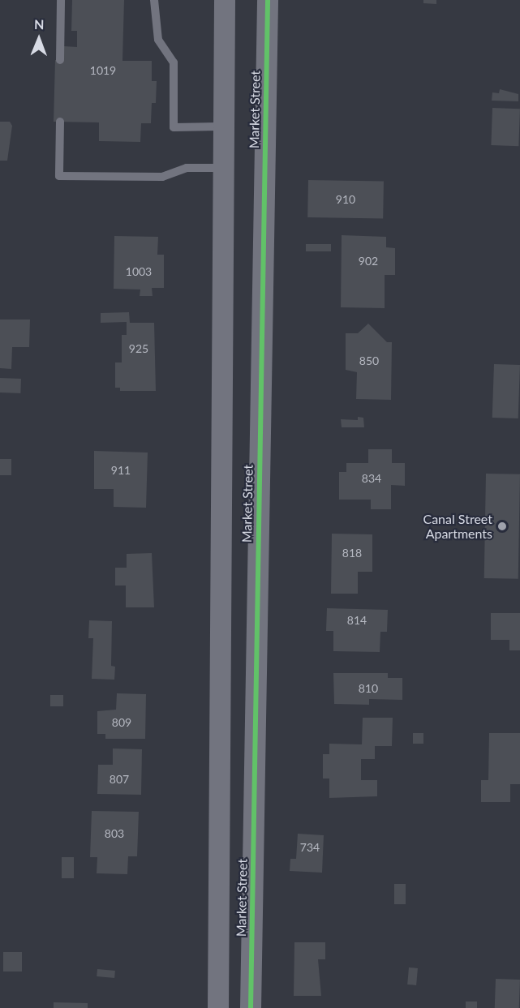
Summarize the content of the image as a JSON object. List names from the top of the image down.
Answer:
{
  "streets": {
    "street": ["Market Street"]
  },
  "places": ["Canal Street Apartments"],
  "house_numbers": [
    "1019",
    "910",
    "902",
    "1003",
    "925",
    "850",
    "911",
    "834",
    "818",
    "814",
    "810",
    "809",
    "807",
    "803",
    "734"
  ],
  "north": "top"
}
